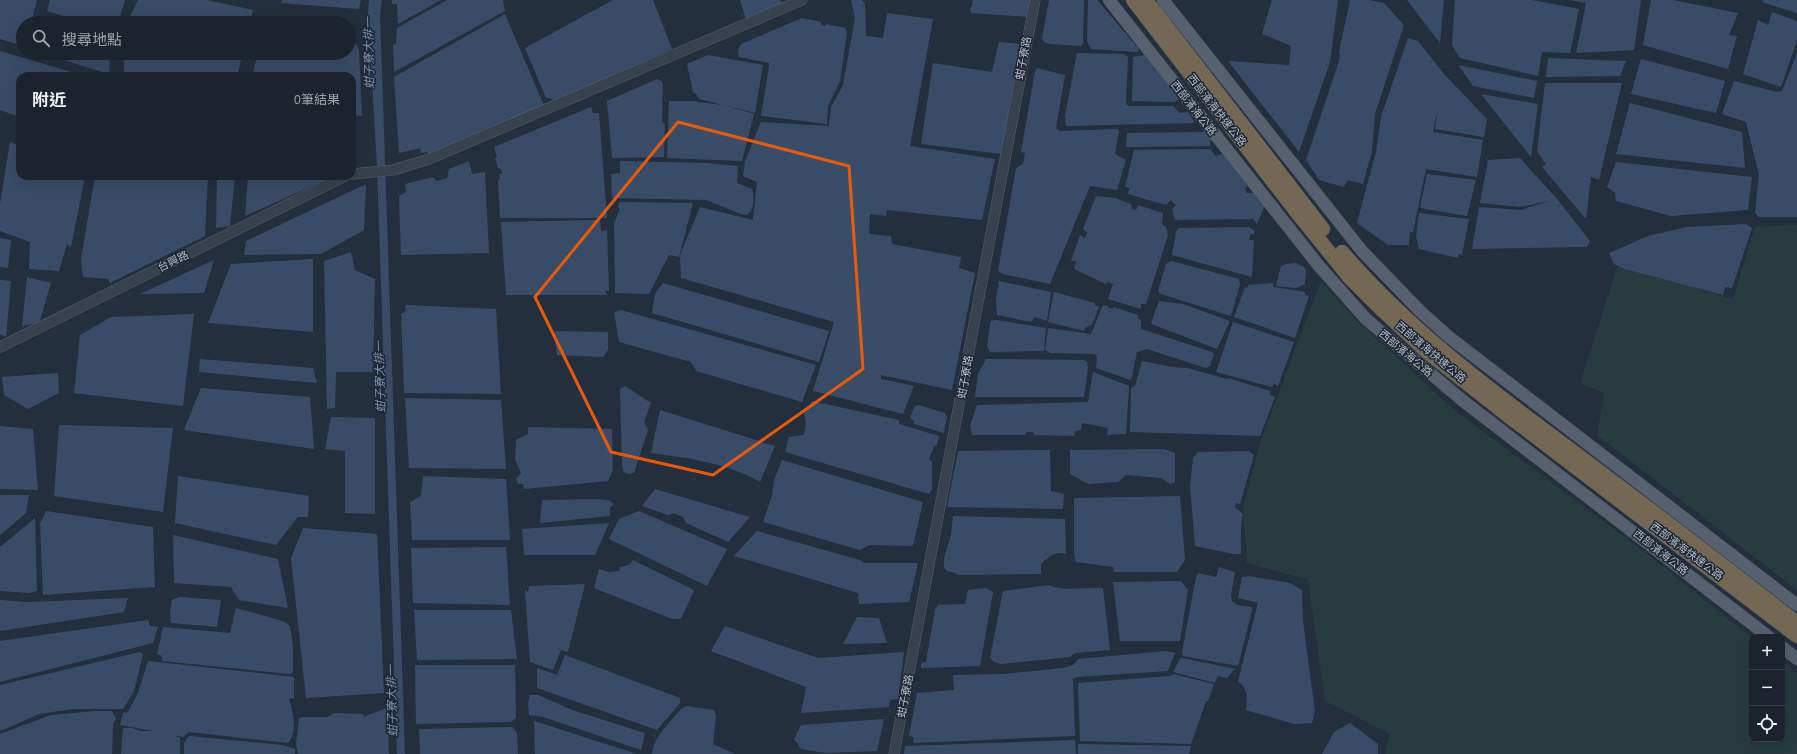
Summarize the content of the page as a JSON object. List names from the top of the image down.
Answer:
{
  "streets": {
    "highway": ["西部濱海快速公路"],
    "main road": ["西部濱海公路"],
    "street": ["蚶子寮路", "台興路"]
  },
  "water": ["蚶子寮大排一"],
  "page": {
    "search": "搜尋地點",
    "heading": ["附近", "0筆結果"],
    "map_buttons": ["+", "−"]
  }
}
